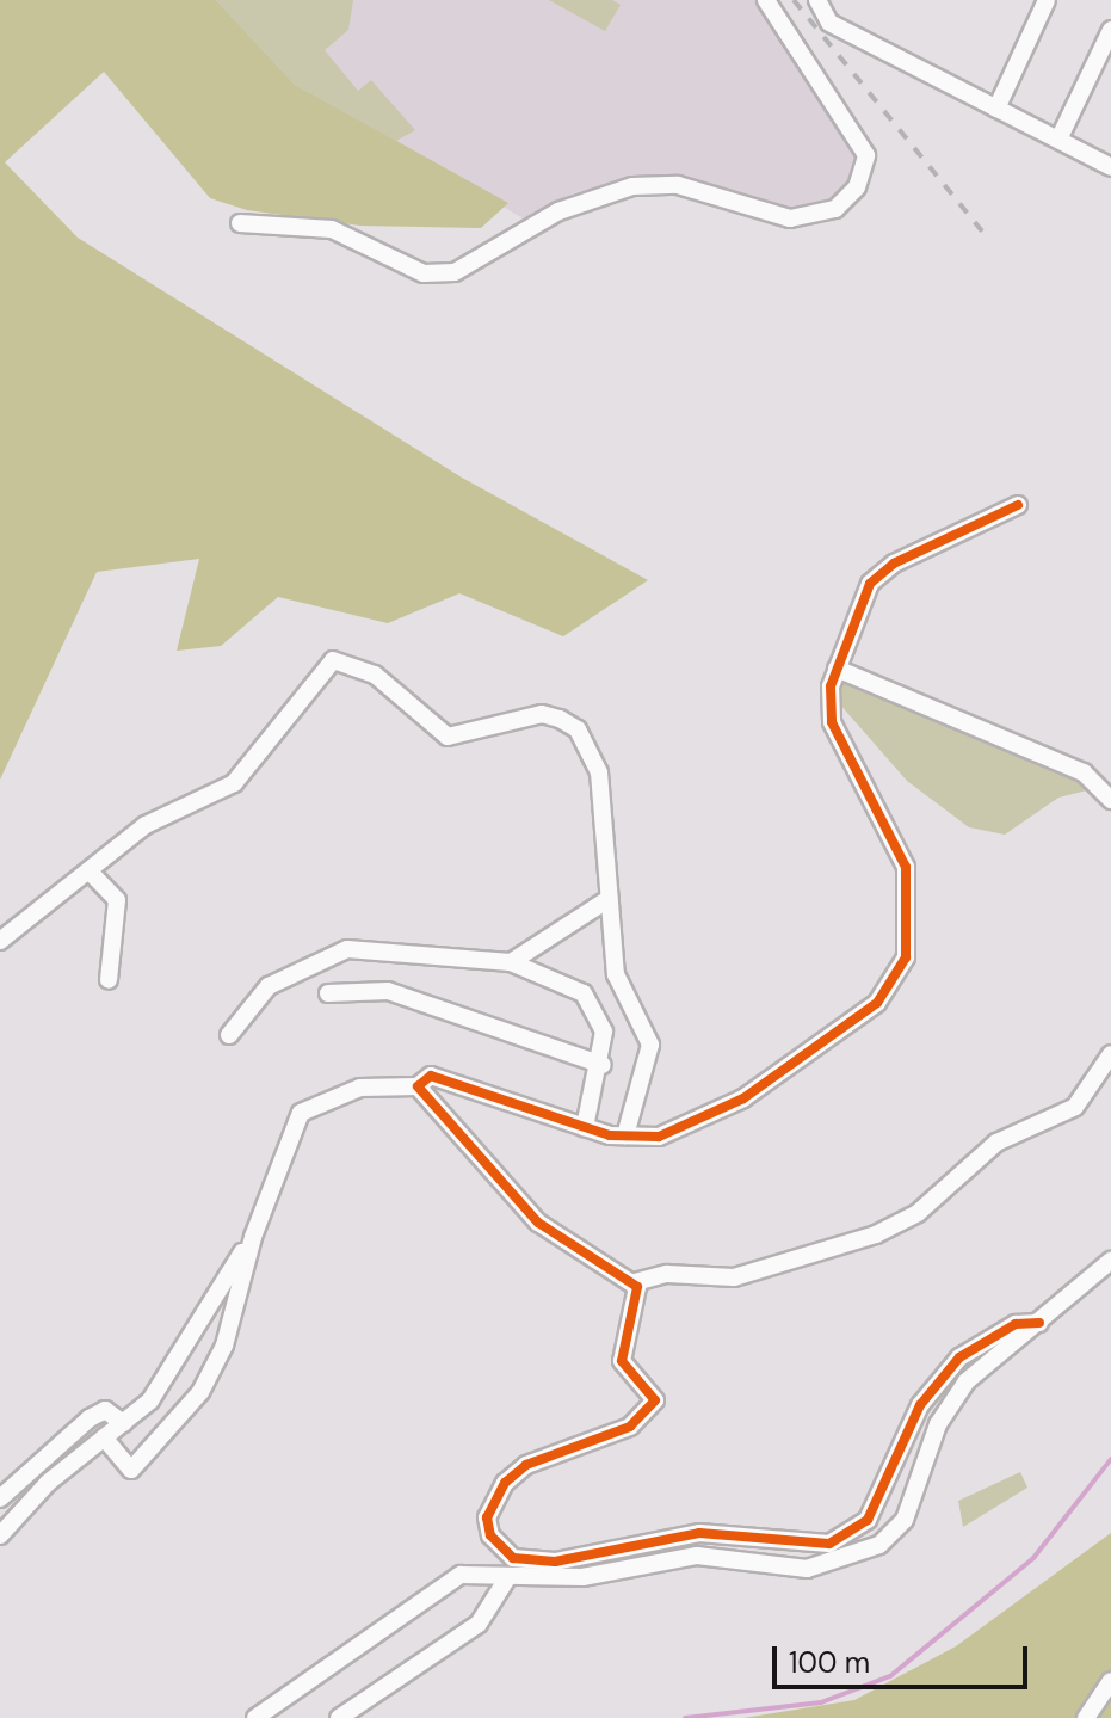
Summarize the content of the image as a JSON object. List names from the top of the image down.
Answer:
{
  "scale_bar": "100 m"
}
